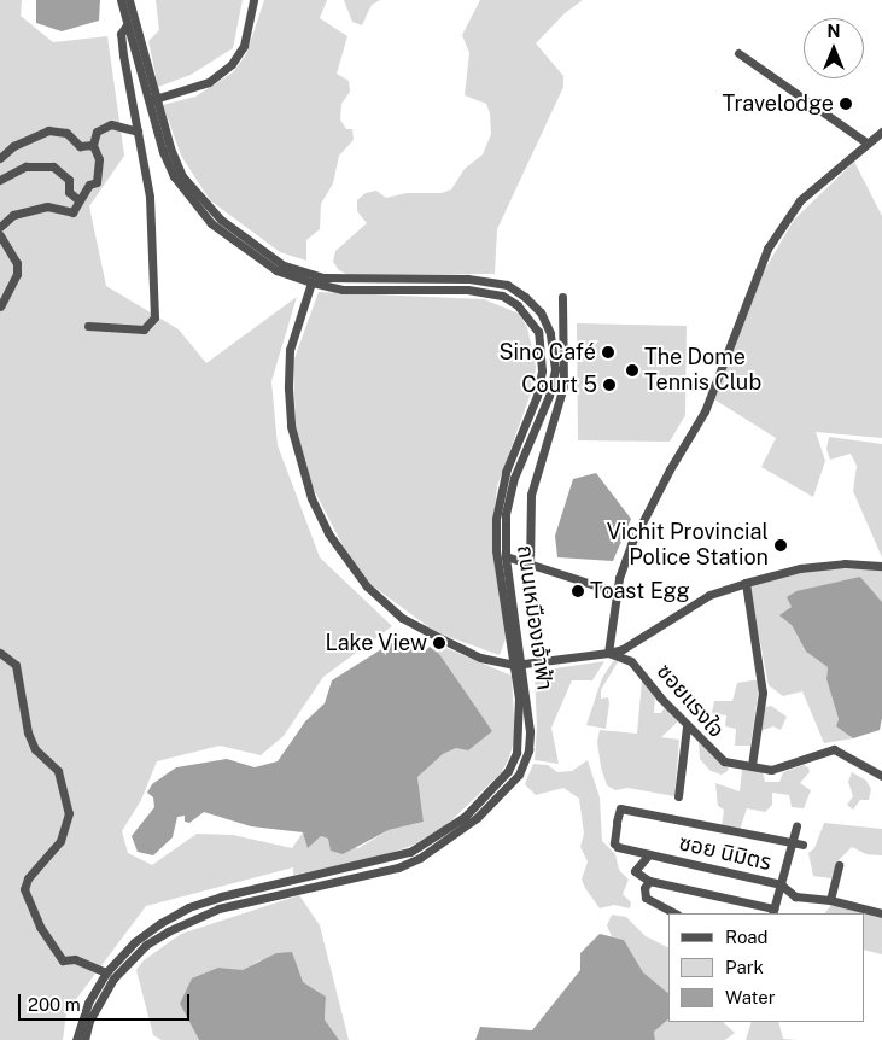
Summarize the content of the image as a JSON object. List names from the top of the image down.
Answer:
{
  "streets": {
    "street": ["ถนนเหมืองเจ้าฟ้า", "ซอยแรงใจ", "ซอย นิมิตร"]
  },
  "places": [
    "Travelodge",
    "Sino Café",
    "The Dome Tennis Club",
    "Court 5",
    "Vichit Provincial Police Station",
    "Toast Egg",
    "Lake View"
  ],
  "legend": ["Road", "Park", "Water"],
  "scale_bar": "200 m",
  "north": "top"
}
